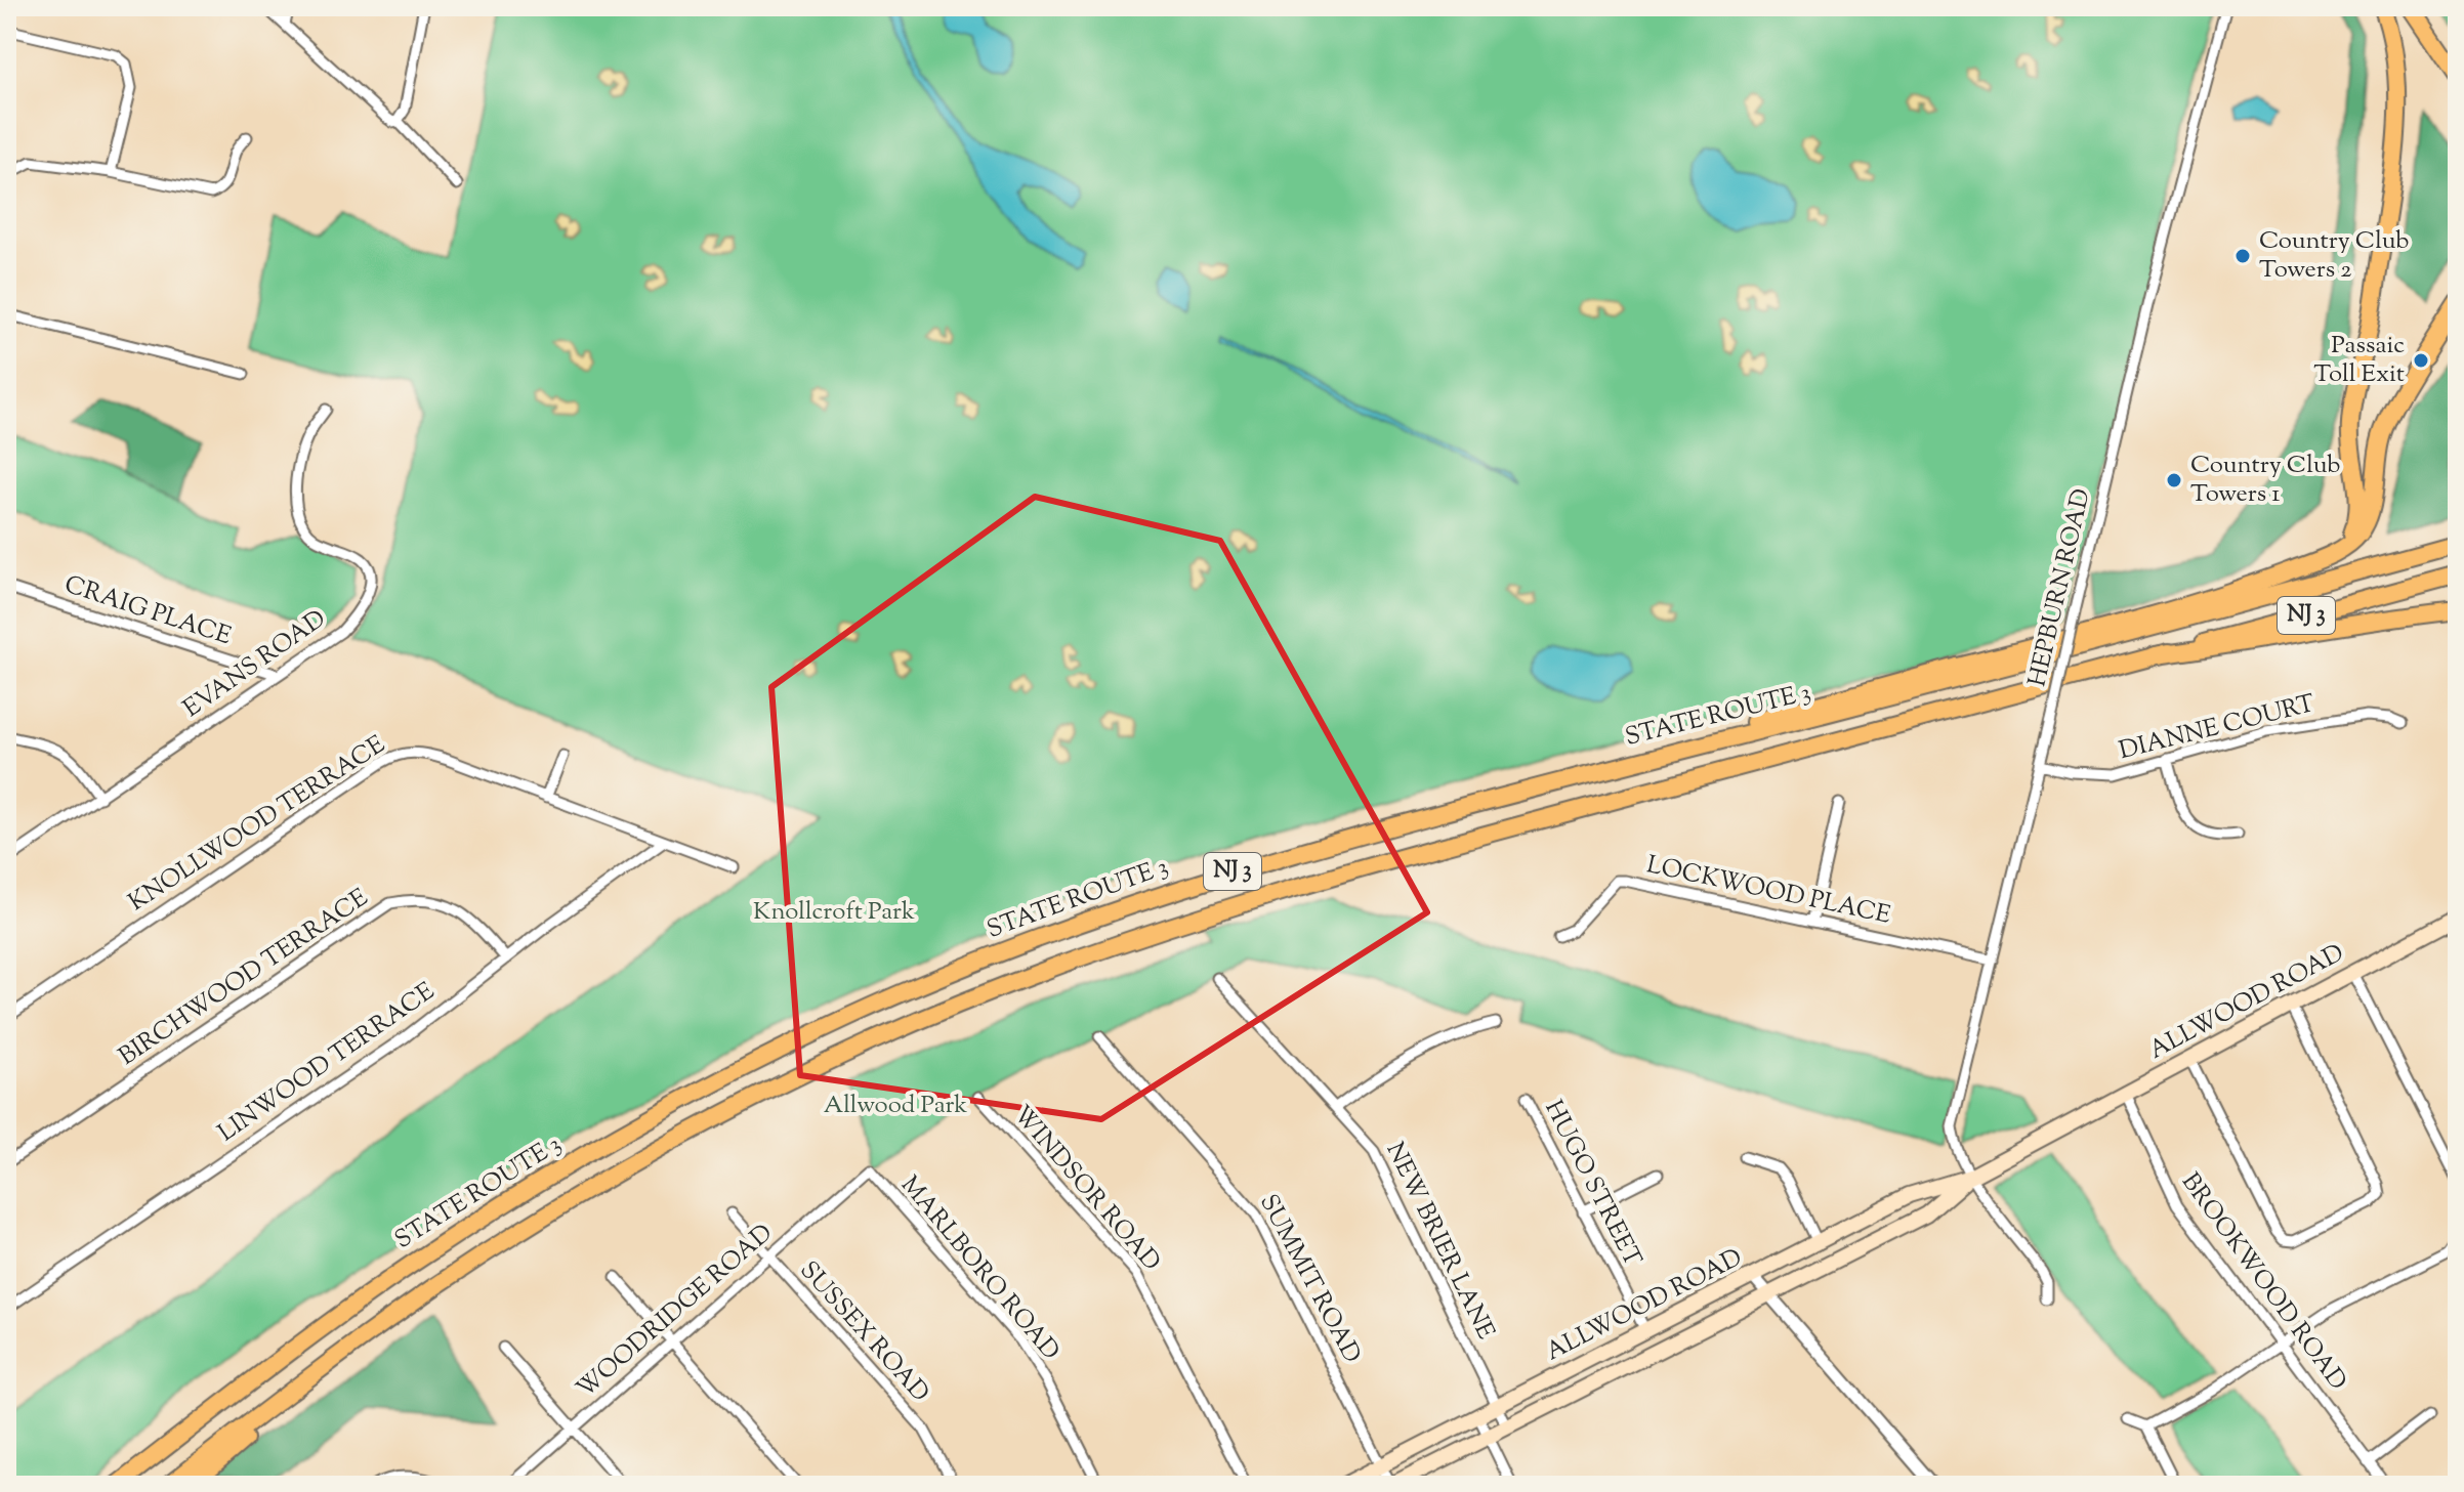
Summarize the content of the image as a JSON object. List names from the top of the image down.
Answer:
{
  "streets": {
    "highway": ["NJ 3", "STATE ROUTE 3"],
    "main road": ["ALLWOOD ROAD"],
    "street": [
      "HEPBURN ROAD",
      "CRAIG PLACE",
      "EVANS ROAD",
      "DIANNE COURT",
      "KNOLLWOOD TERRACE",
      "LOCKWOOD PLACE",
      "BIRCHWOOD TERRACE",
      "LINWOOD TERRACE",
      "HUGO STREET",
      "WINDSOR ROAD",
      "NEW BRIER LANE",
      "MARLBORO ROAD",
      "SUMMIT ROAD",
      "BROOKWOOD ROAD",
      "WOODRIDGE ROAD",
      "SUSSEX ROAD"
    ]
  },
  "crossings": [
    ["HEPBURN ROAD", "DIANNE COURT"],
    ["HEPBURN ROAD", "LOCKWOOD PLACE"],
    ["HEPBURN ROAD", "ALLWOOD ROAD"],
    ["CRAIG PLACE", "EVANS ROAD"],
    ["KNOLLWOOD TERRACE", "LINWOOD TERRACE"],
    ["BIRCHWOOD TERRACE", "LINWOOD TERRACE"],
    ["ALLWOOD ROAD", "HUGO STREET"],
    ["ALLWOOD ROAD", "NEW BRIER LANE"],
    ["ALLWOOD ROAD", "SUMMIT ROAD"],
    ["ALLWOOD ROAD", "BROOKWOOD ROAD"],
    ["MARLBORO ROAD", "WOODRIDGE ROAD"],
    ["WOODRIDGE ROAD", "SUSSEX ROAD"]
  ],
  "parks": ["Knollcroft Park", "Allwood Park"],
  "places": ["Country Club Towers 2", "Passaic Toll Exit", "Country Club Towers 1"]
}
